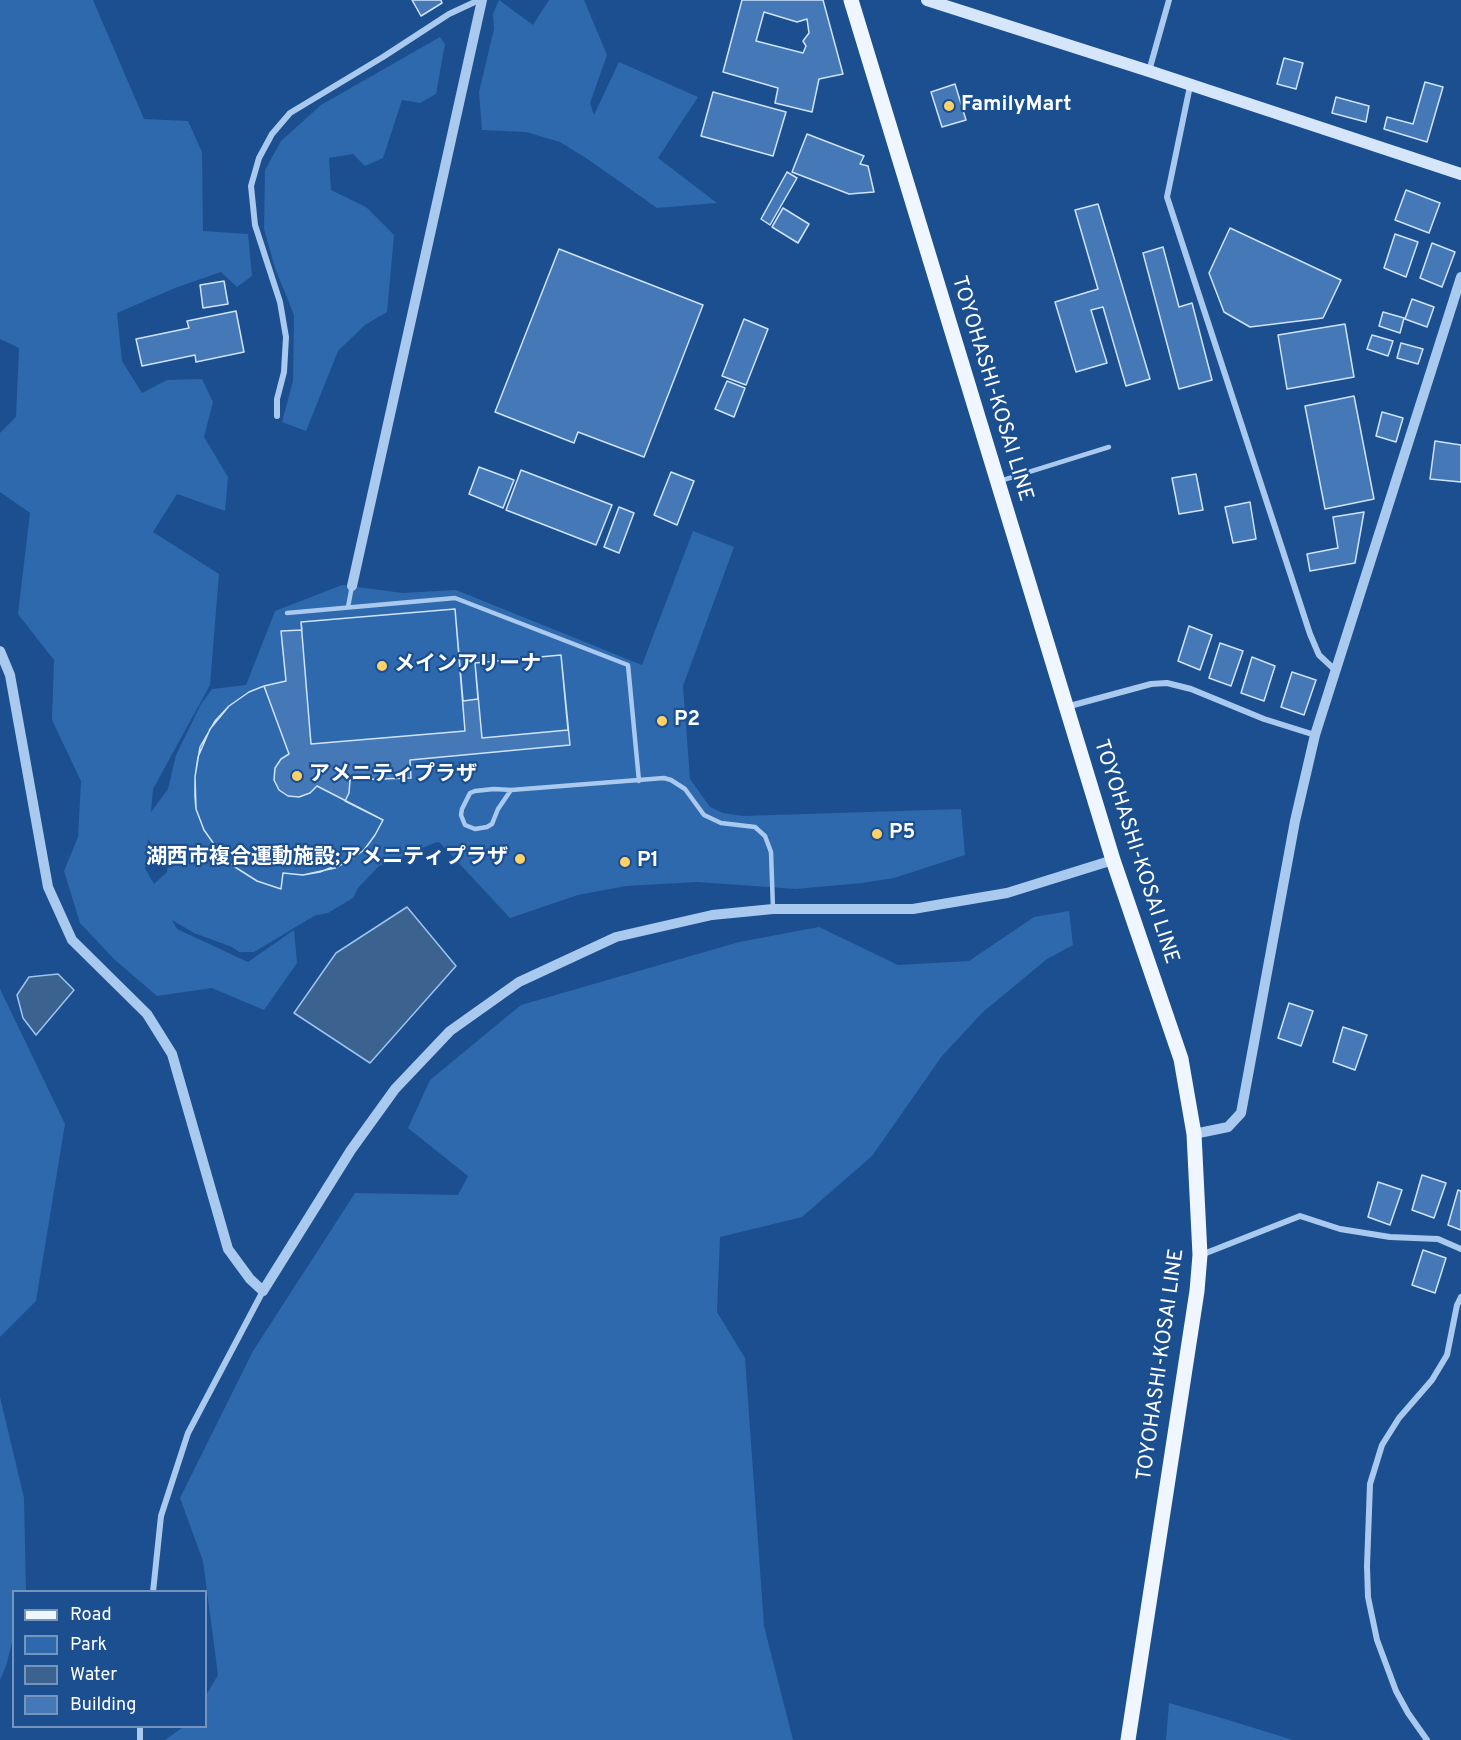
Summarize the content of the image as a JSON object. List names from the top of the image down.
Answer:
{
  "streets": {
    "main road": ["TOYOHASHI-KOSAI LINE"]
  },
  "places": [
    "FamilyMart",
    "メインアリーナ",
    "P2",
    "アメニティプラザ",
    "P5",
    "湖西市複合運動施設;アメニティプラザ",
    "P1"
  ],
  "legend": [
    "Road",
    "Park",
    "Water",
    "Building"
  ]
}
